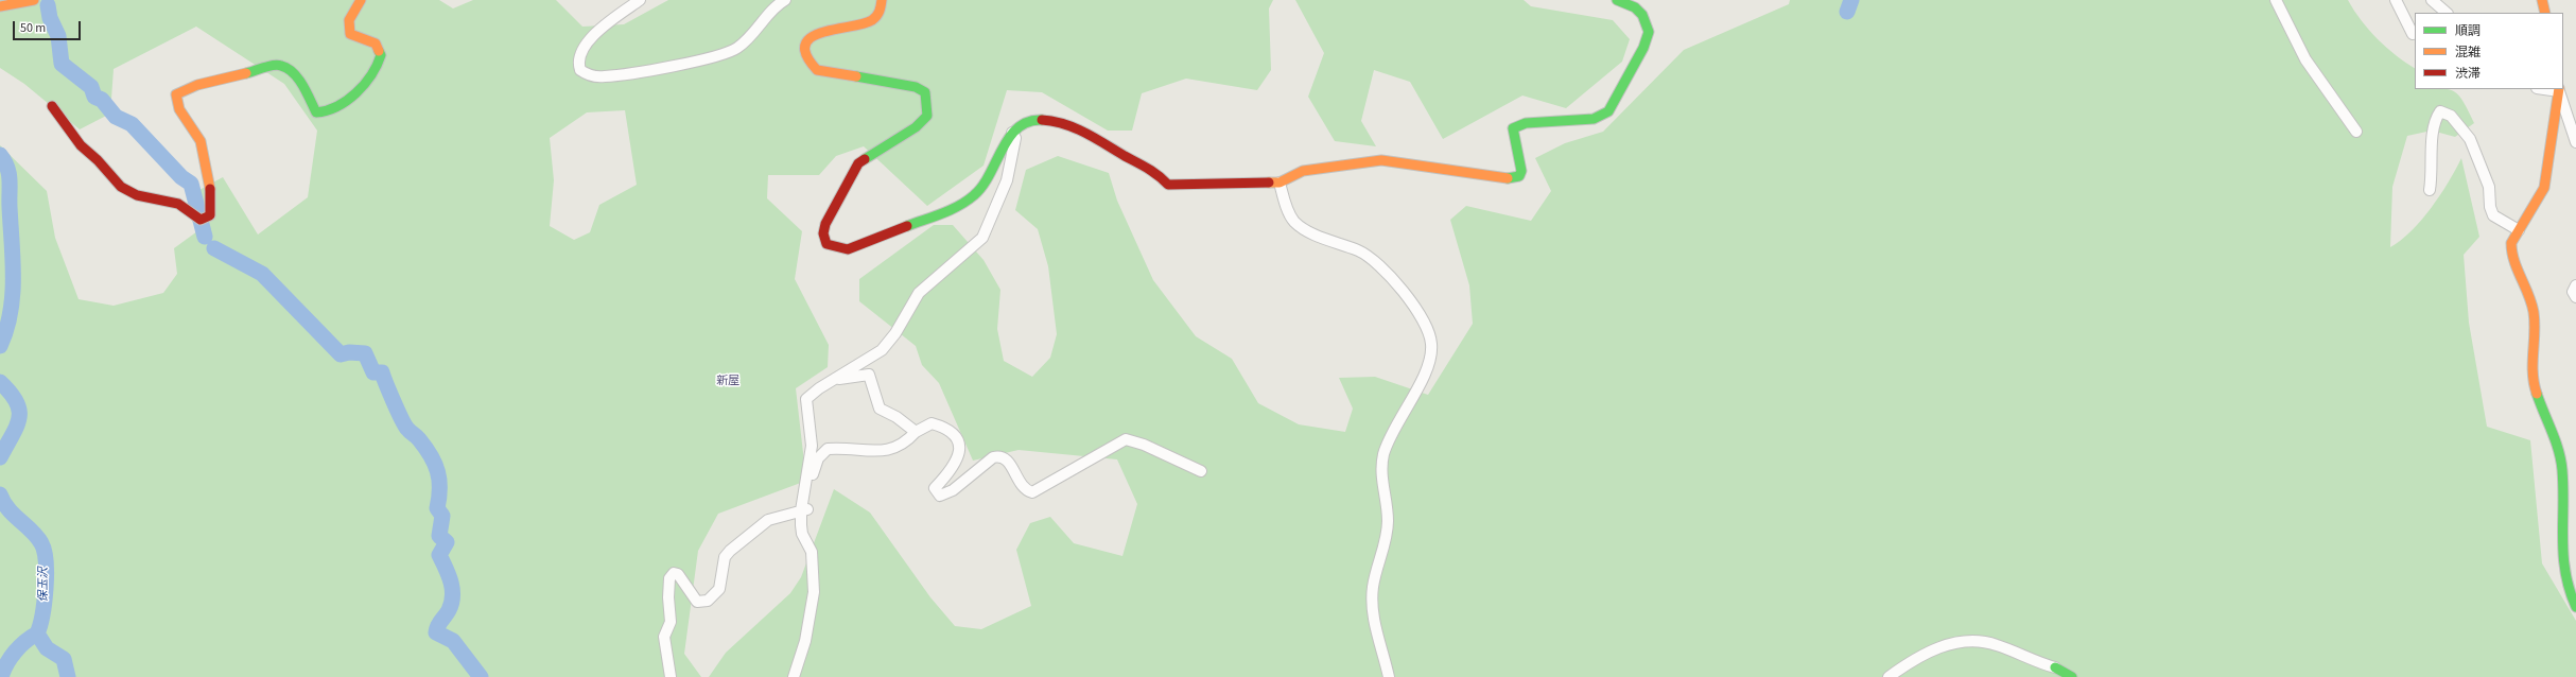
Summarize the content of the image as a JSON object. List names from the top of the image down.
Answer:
{
  "districts": ["新屋"],
  "water": ["保玉沢"],
  "legend": ["順調", "混雑", "渋滞"],
  "scale_bar": "50 m"
}
